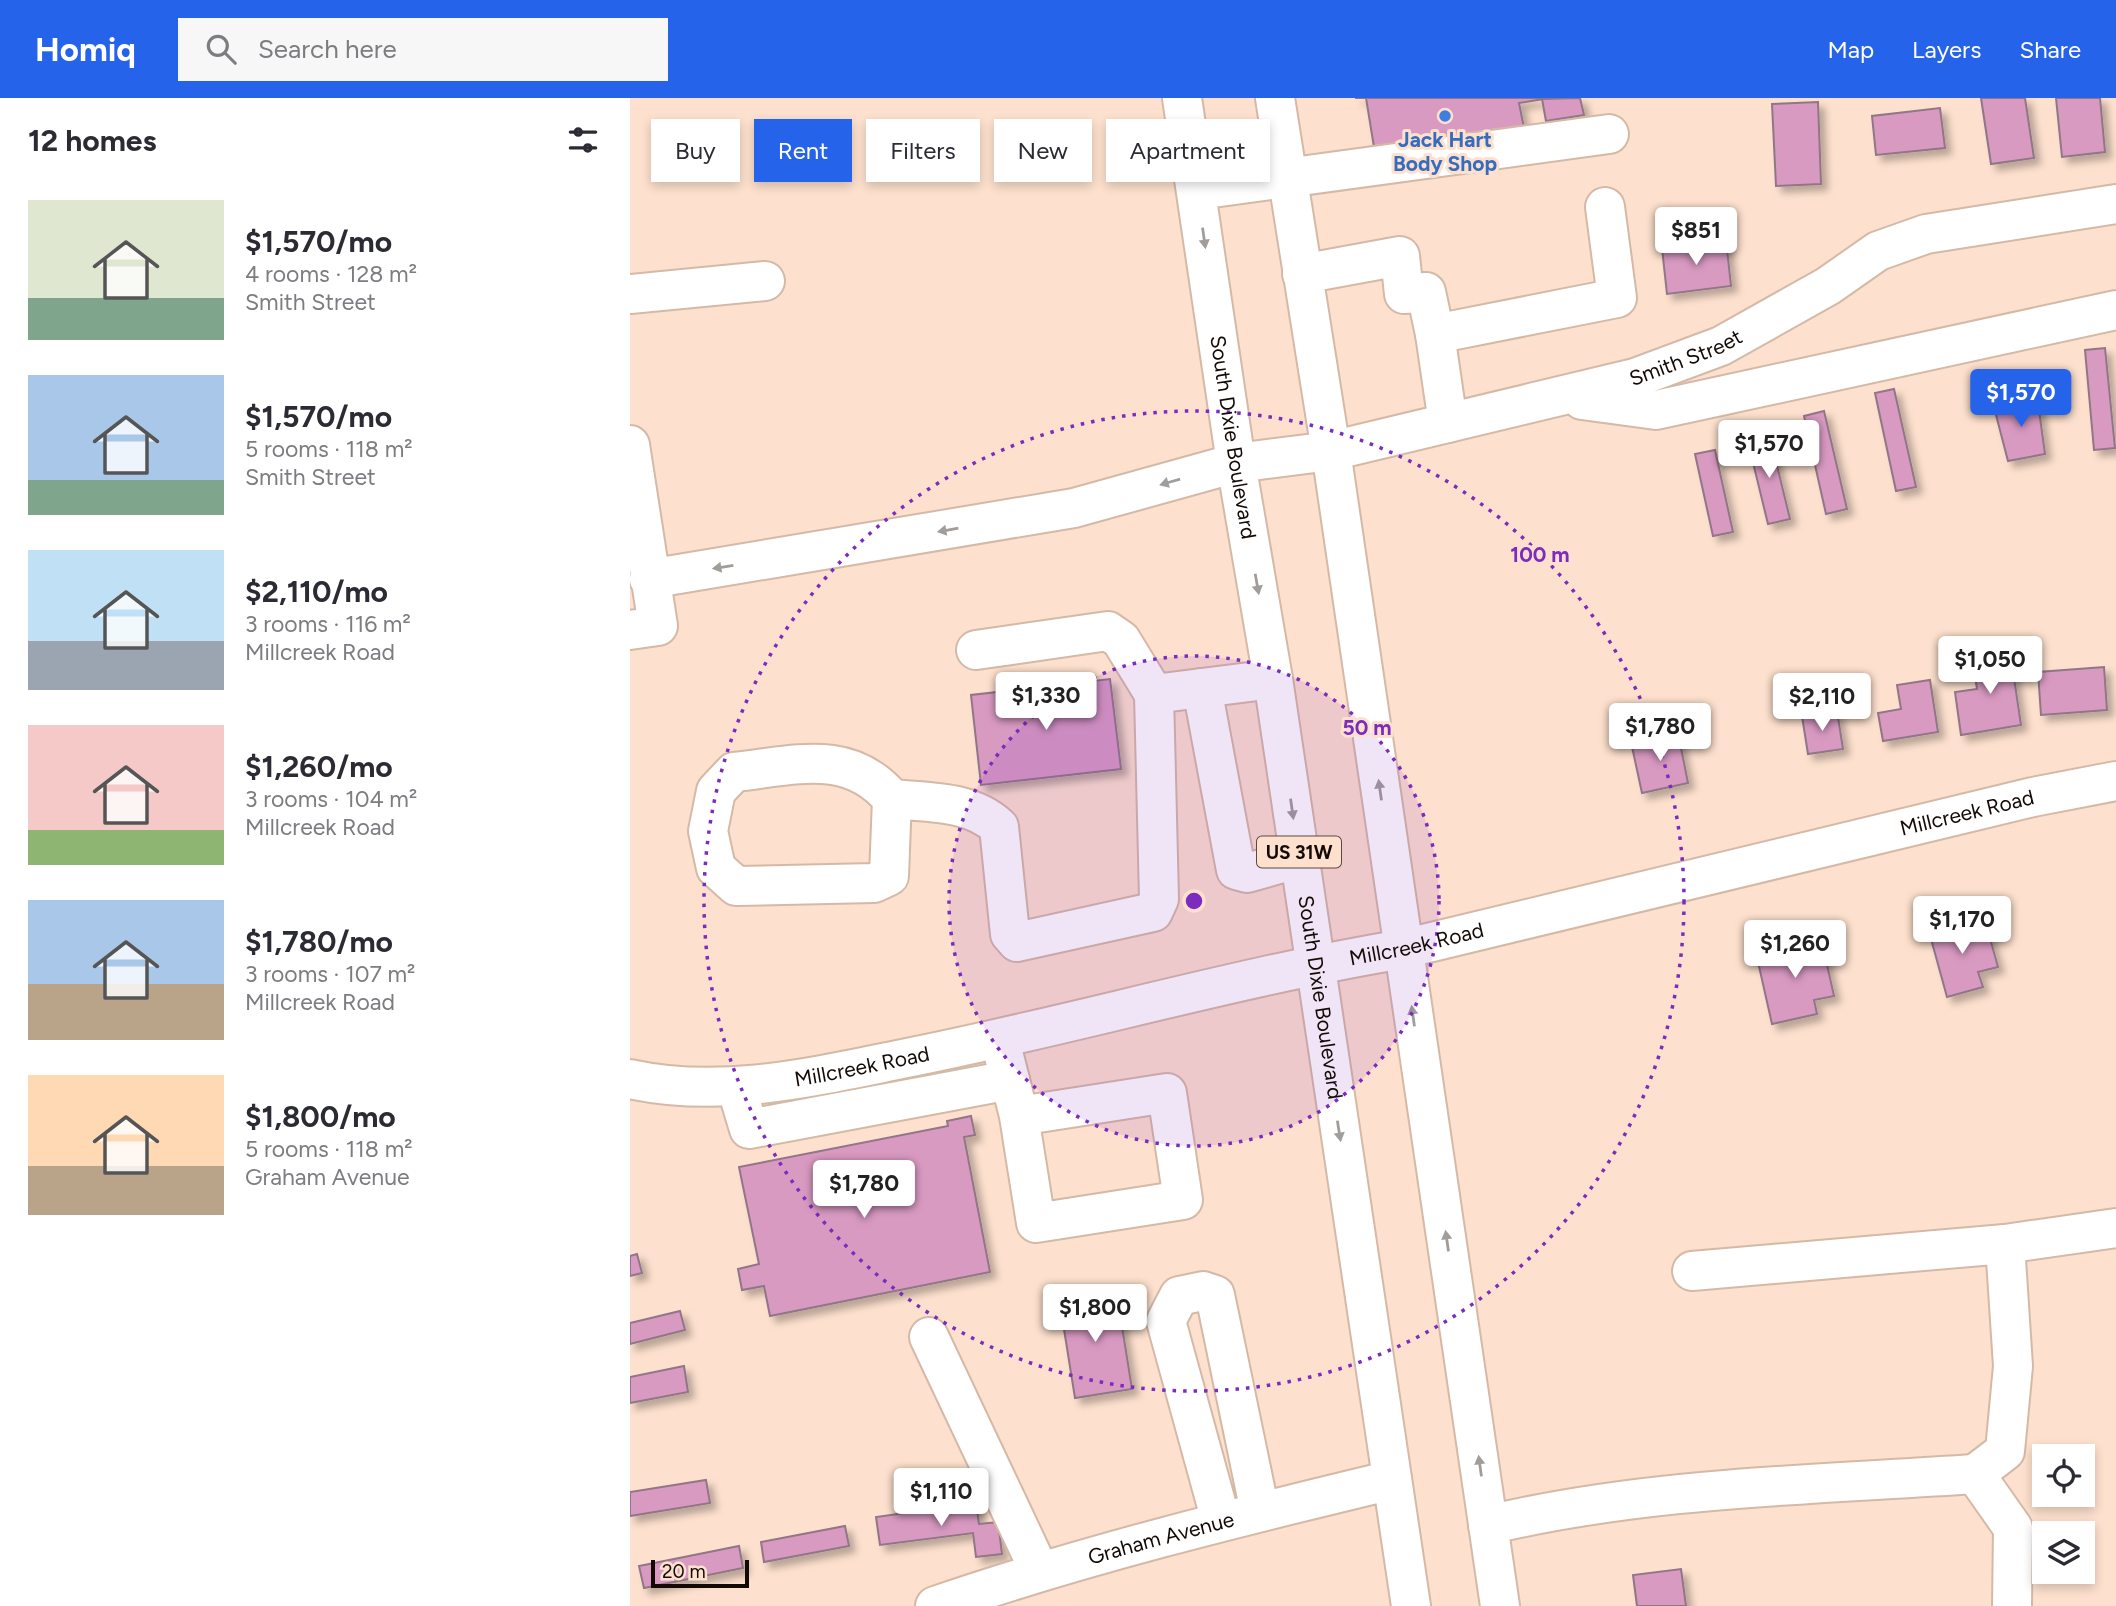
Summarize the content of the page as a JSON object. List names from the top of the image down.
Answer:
{
  "streets": {
    "main road": [
      "Smith Street",
      "South Dixie Boulevard",
      "Millcreek Road",
      "US 31W",
      "Graham Avenue"
    ]
  },
  "crossings": [
    ["Smith Street", "South Dixie Boulevard"],
    ["South Dixie Boulevard", "Millcreek Road"],
    ["South Dixie Boulevard", "Graham Avenue"]
  ],
  "places": ["Jack Hart Body Shop"],
  "scale_bar": "20 m",
  "page": {
    "header": "Homiq",
    "search": "Search here",
    "nav": ["Map", "Layers", "Share"],
    "heading": "12 homes",
    "chip": [
      "Buy",
      "Rent",
      "Filters",
      "New",
      "Apartment"
    ],
    "list": [
      {
        "name": "$1,570/mo",
        "note": "4 rooms · 128 m² · Smith Street"
      },
      {
        "name": "$1,570/mo",
        "note": "5 rooms · 118 m² · Smith Street"
      },
      {
        "name": "$2,110/mo",
        "note": "3 rooms · 116 m² · Millcreek Road"
      },
      {
        "name": "$1,260/mo",
        "note": "3 rooms · 104 m² · Millcreek Road"
      },
      {
        "name": "$1,780/mo",
        "note": "3 rooms · 107 m² · Millcreek Road"
      },
      {
        "name": "$1,800/mo",
        "note": "5 rooms · 118 m² · Graham Avenue"
      }
    ],
    "price": [
      "$851",
      "$1,570",
      "$1,570",
      "$1,050",
      "$1,330",
      "$2,110",
      "$1,780",
      "$1,170",
      "$1,260",
      "$1,780",
      "$1,800",
      "$1,110"
    ],
    "scale": "20 m"
  },
  "rings": ["100 m", "50 m"]
}
